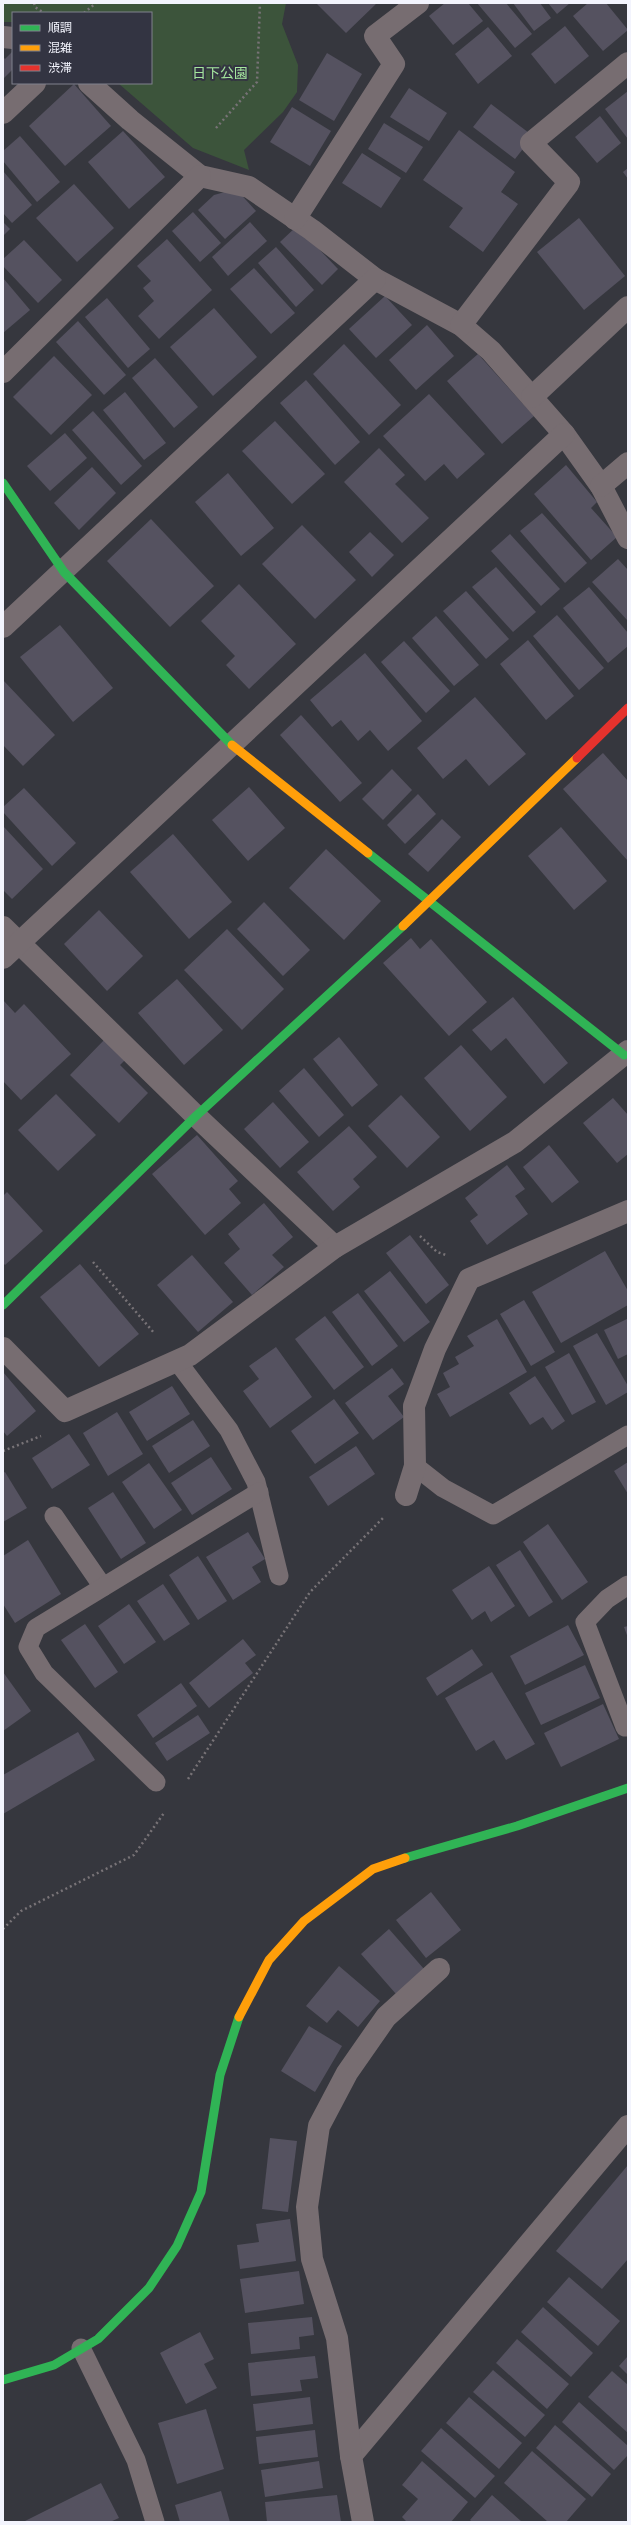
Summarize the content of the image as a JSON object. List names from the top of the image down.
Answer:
{
  "parks": ["日下公園"],
  "legend": ["順調", "混雑", "渋滞"]
}
